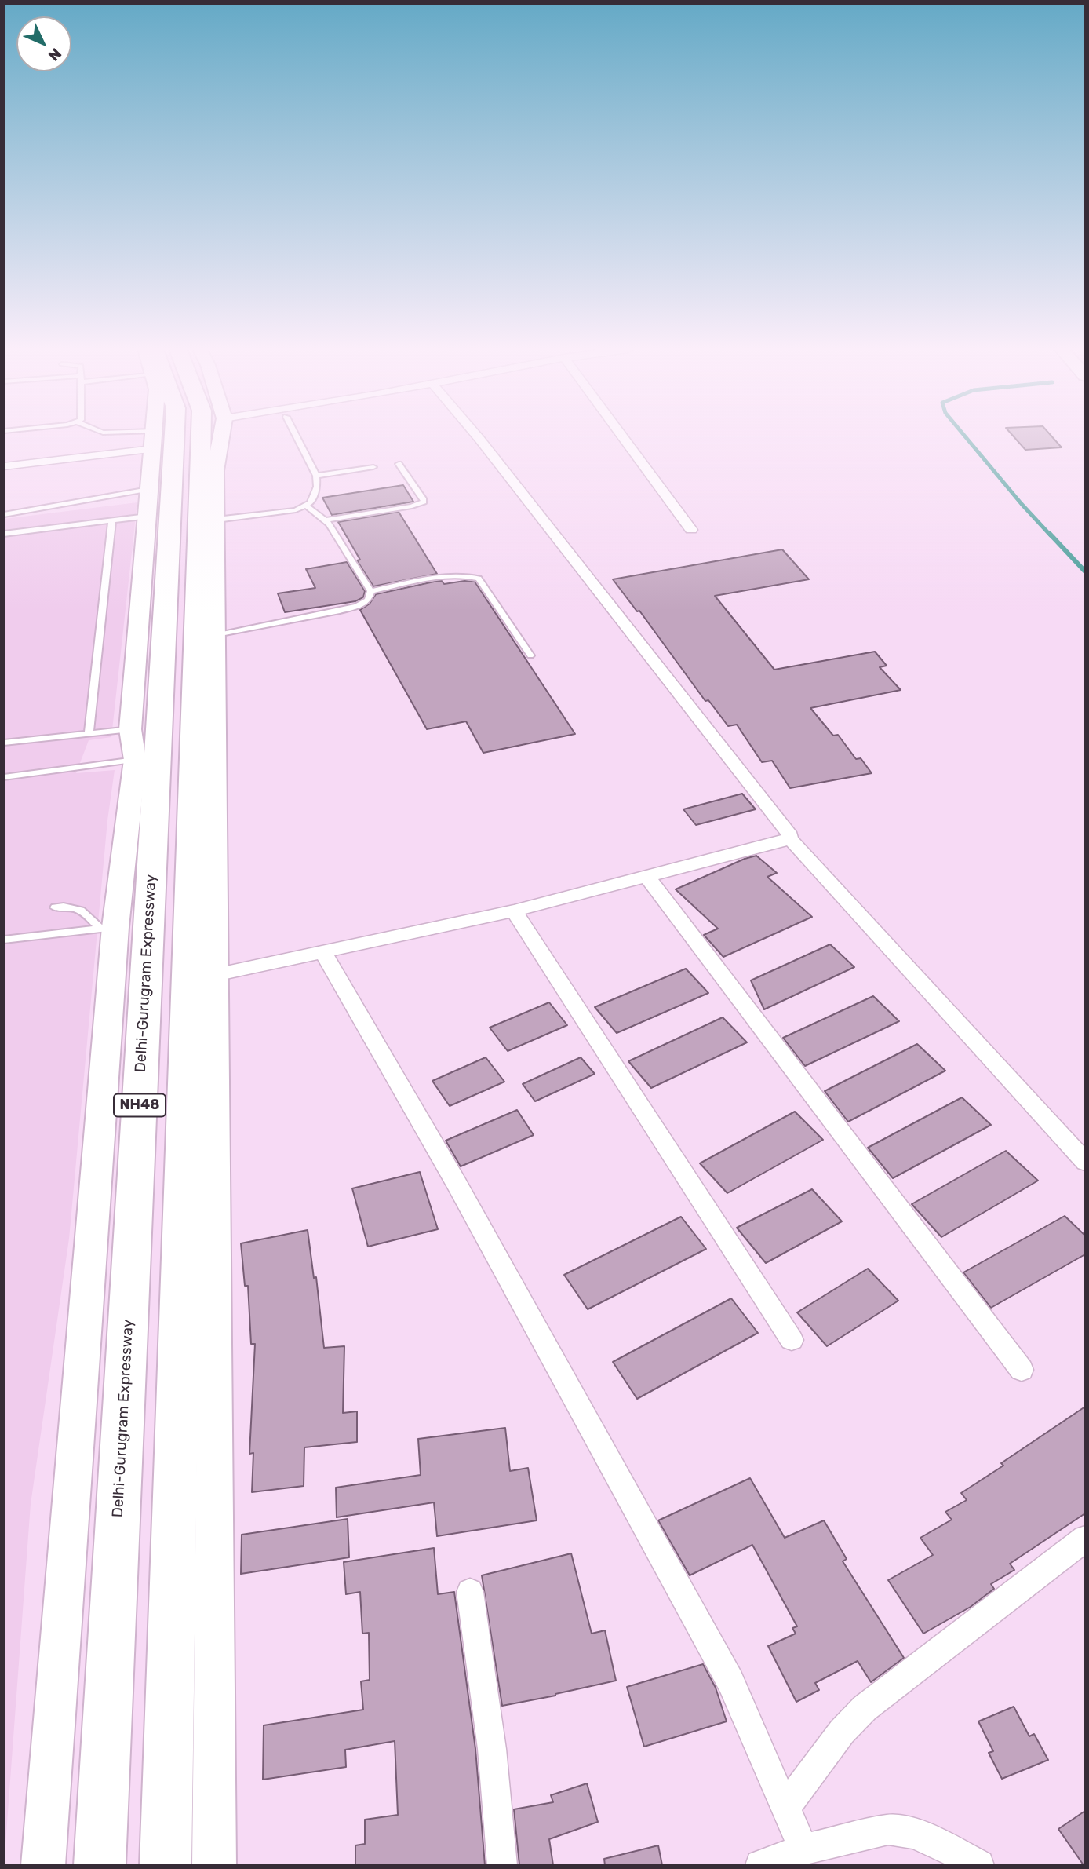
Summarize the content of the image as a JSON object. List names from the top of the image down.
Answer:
{
  "streets": {
    "highway": ["Delhi-Gurugram Expressway", "NH48"]
  },
  "north": "bottom right"
}
